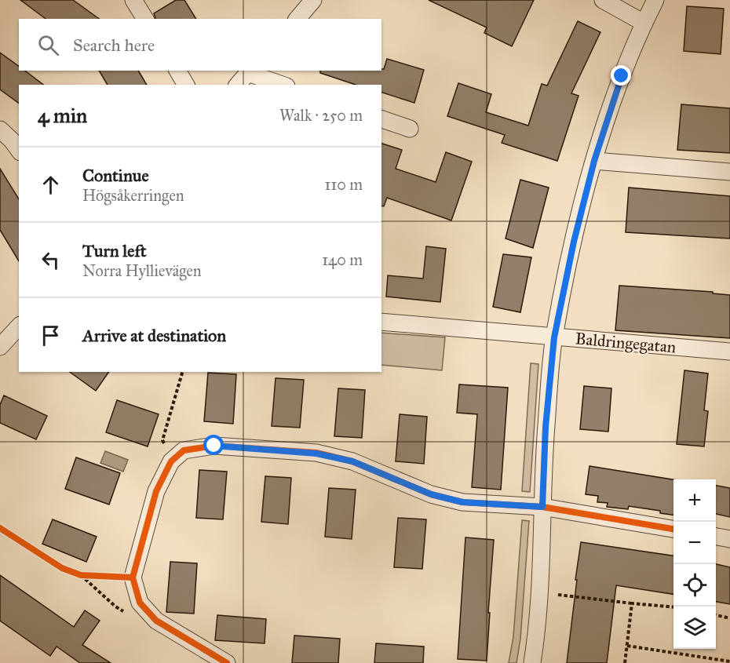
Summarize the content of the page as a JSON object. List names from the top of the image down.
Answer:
{
  "streets": {
    "street": ["Baldringegatan"]
  },
  "page": {
    "search": "Search here",
    "heading": ["4 min", "Walk · 250 m"],
    "list": [
      ["Continue", "Högsåkerringen", "110 m"],
      ["Turn left", "Norra Hyllievägen", "140 m"],
      "Arrive at destination"
    ],
    "map_buttons": ["+", "−"]
  }
}
